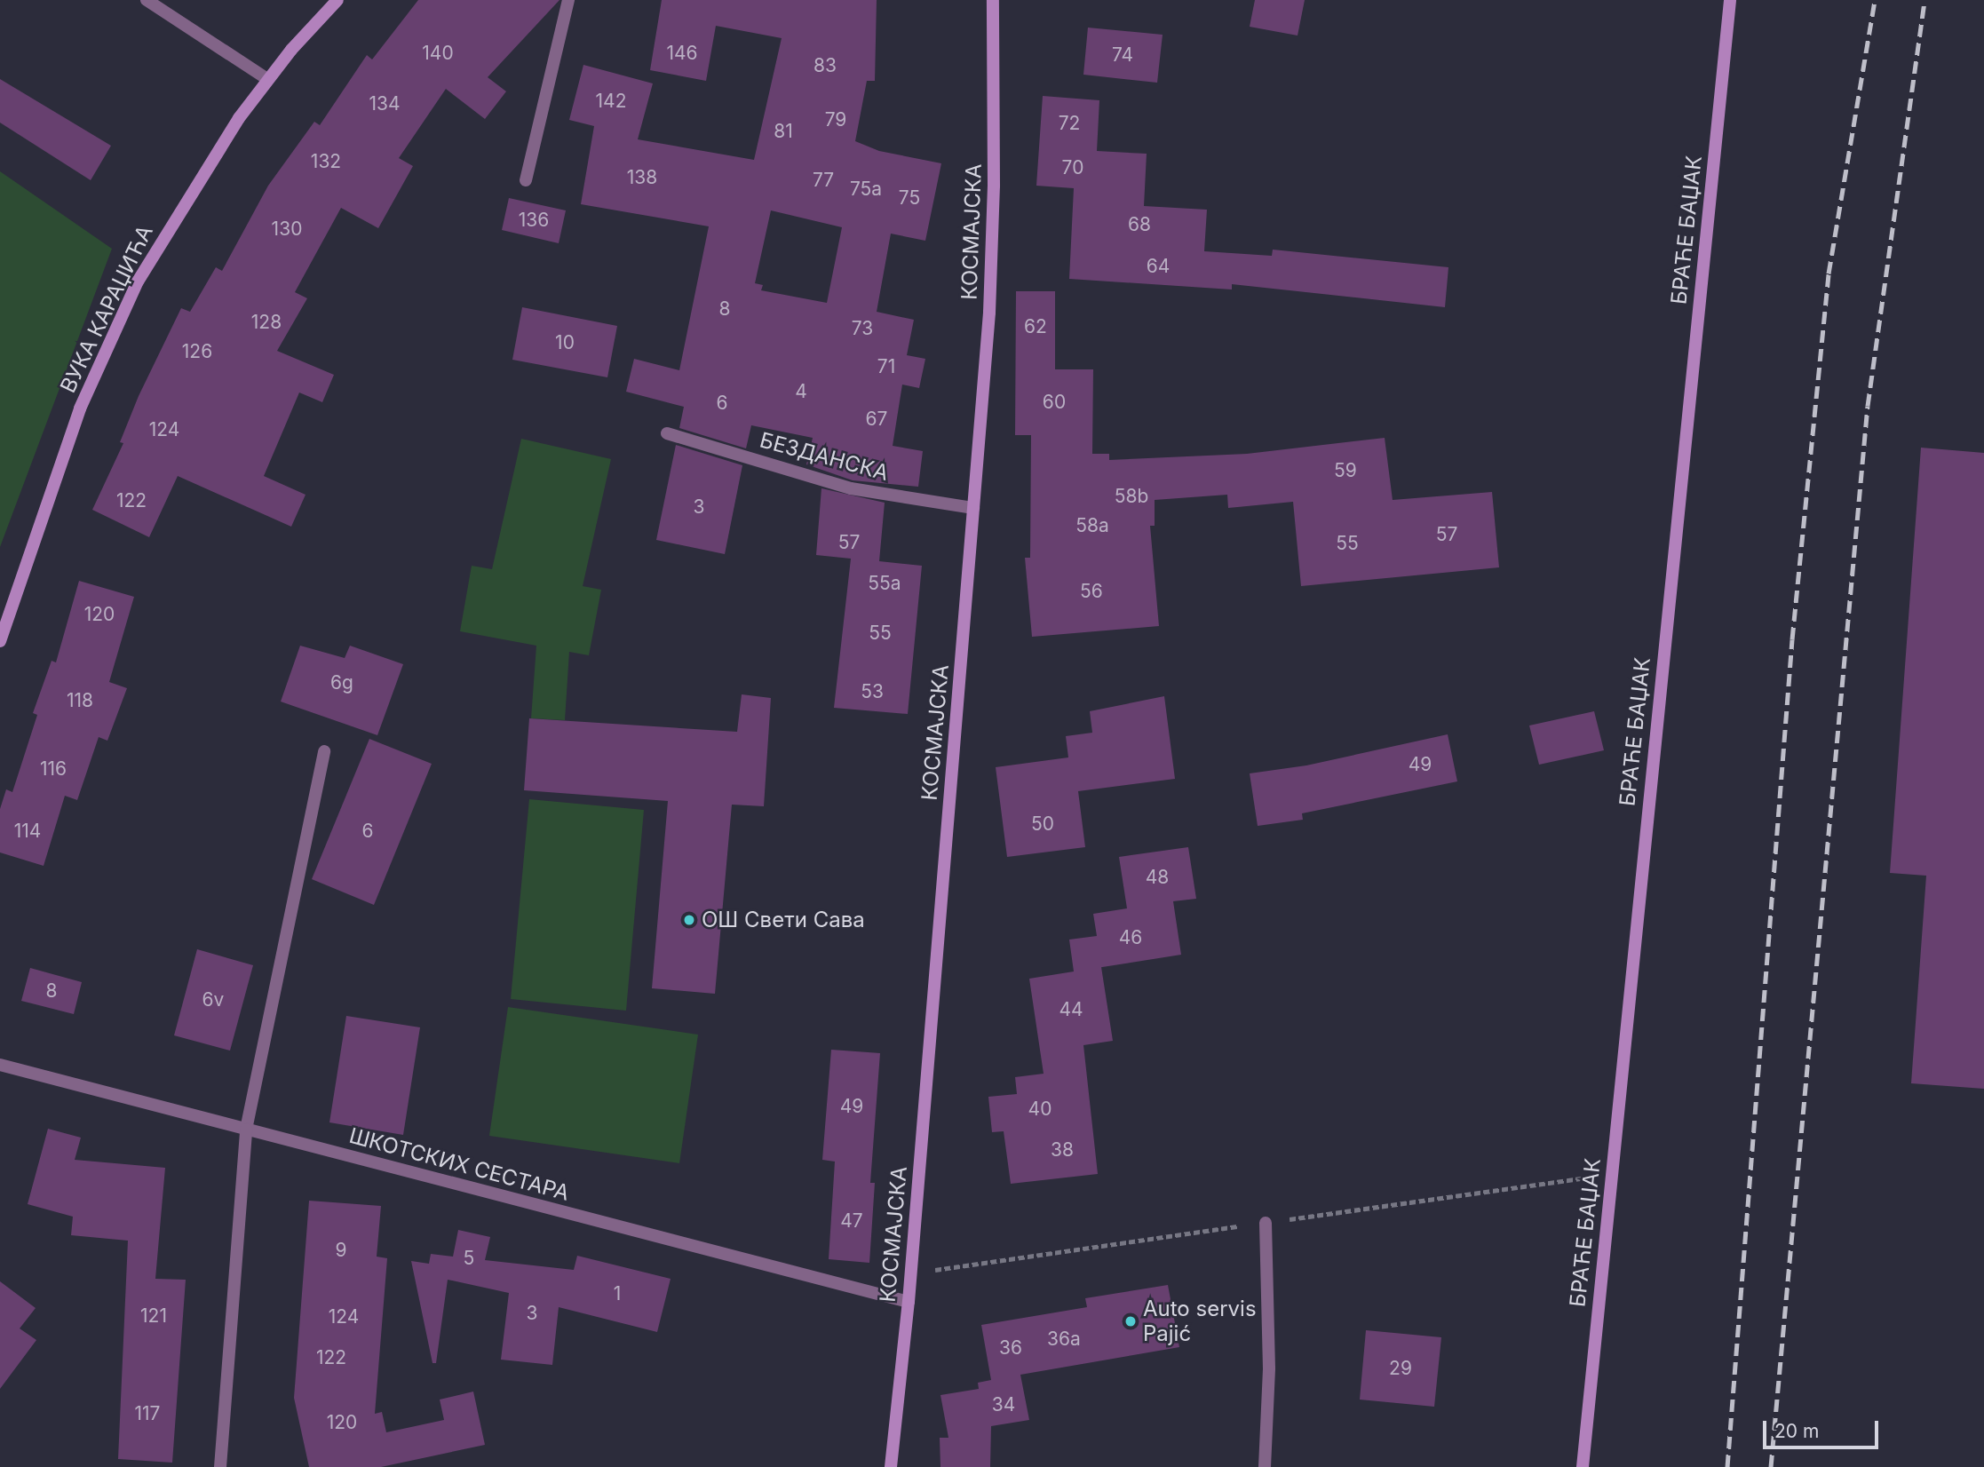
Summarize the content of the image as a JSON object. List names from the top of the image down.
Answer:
{
  "streets": {
    "street": [
      "БРАЋЕ БАЏАК",
      "КОСМАЈСКА",
      "ВУКА КАРАЏИЋА",
      "БЕЗДАНСКА",
      "ШКОТСКИХ СЕСТАРА"
    ]
  },
  "crossings": [
    ["КОСМАЈСКА", "БЕЗДАНСКА"],
    ["КОСМАЈСКА", "ШКОТСКИХ СЕСТАРА"]
  ],
  "places": ["ОШ Свети Сава", "Auto servis Pajić"],
  "house_numbers": [
    "140",
    "146",
    "74",
    "83",
    "142",
    "134",
    "79",
    "72",
    "81",
    "132",
    "70",
    "138",
    "77",
    "75a",
    "75",
    "136",
    "68",
    "130",
    "64",
    "8",
    "128",
    "62",
    "73",
    "10",
    "126",
    "71",
    "4",
    "60",
    "6",
    "67",
    "124",
    "59",
    "58b",
    "122",
    "3",
    "58a",
    "57",
    "57",
    "55",
    "55a",
    "56",
    "120",
    "55",
    "6g",
    "53",
    "118",
    "49",
    "116",
    "50",
    "114",
    "6",
    "48",
    "46",
    "8",
    "6v",
    "44",
    "49",
    "40",
    "38",
    "47",
    "9",
    "5",
    "1",
    "3",
    "121",
    "124",
    "36a",
    "36",
    "122",
    "29",
    "34",
    "117",
    "120"
  ],
  "scale_bar": "20 m"
}
